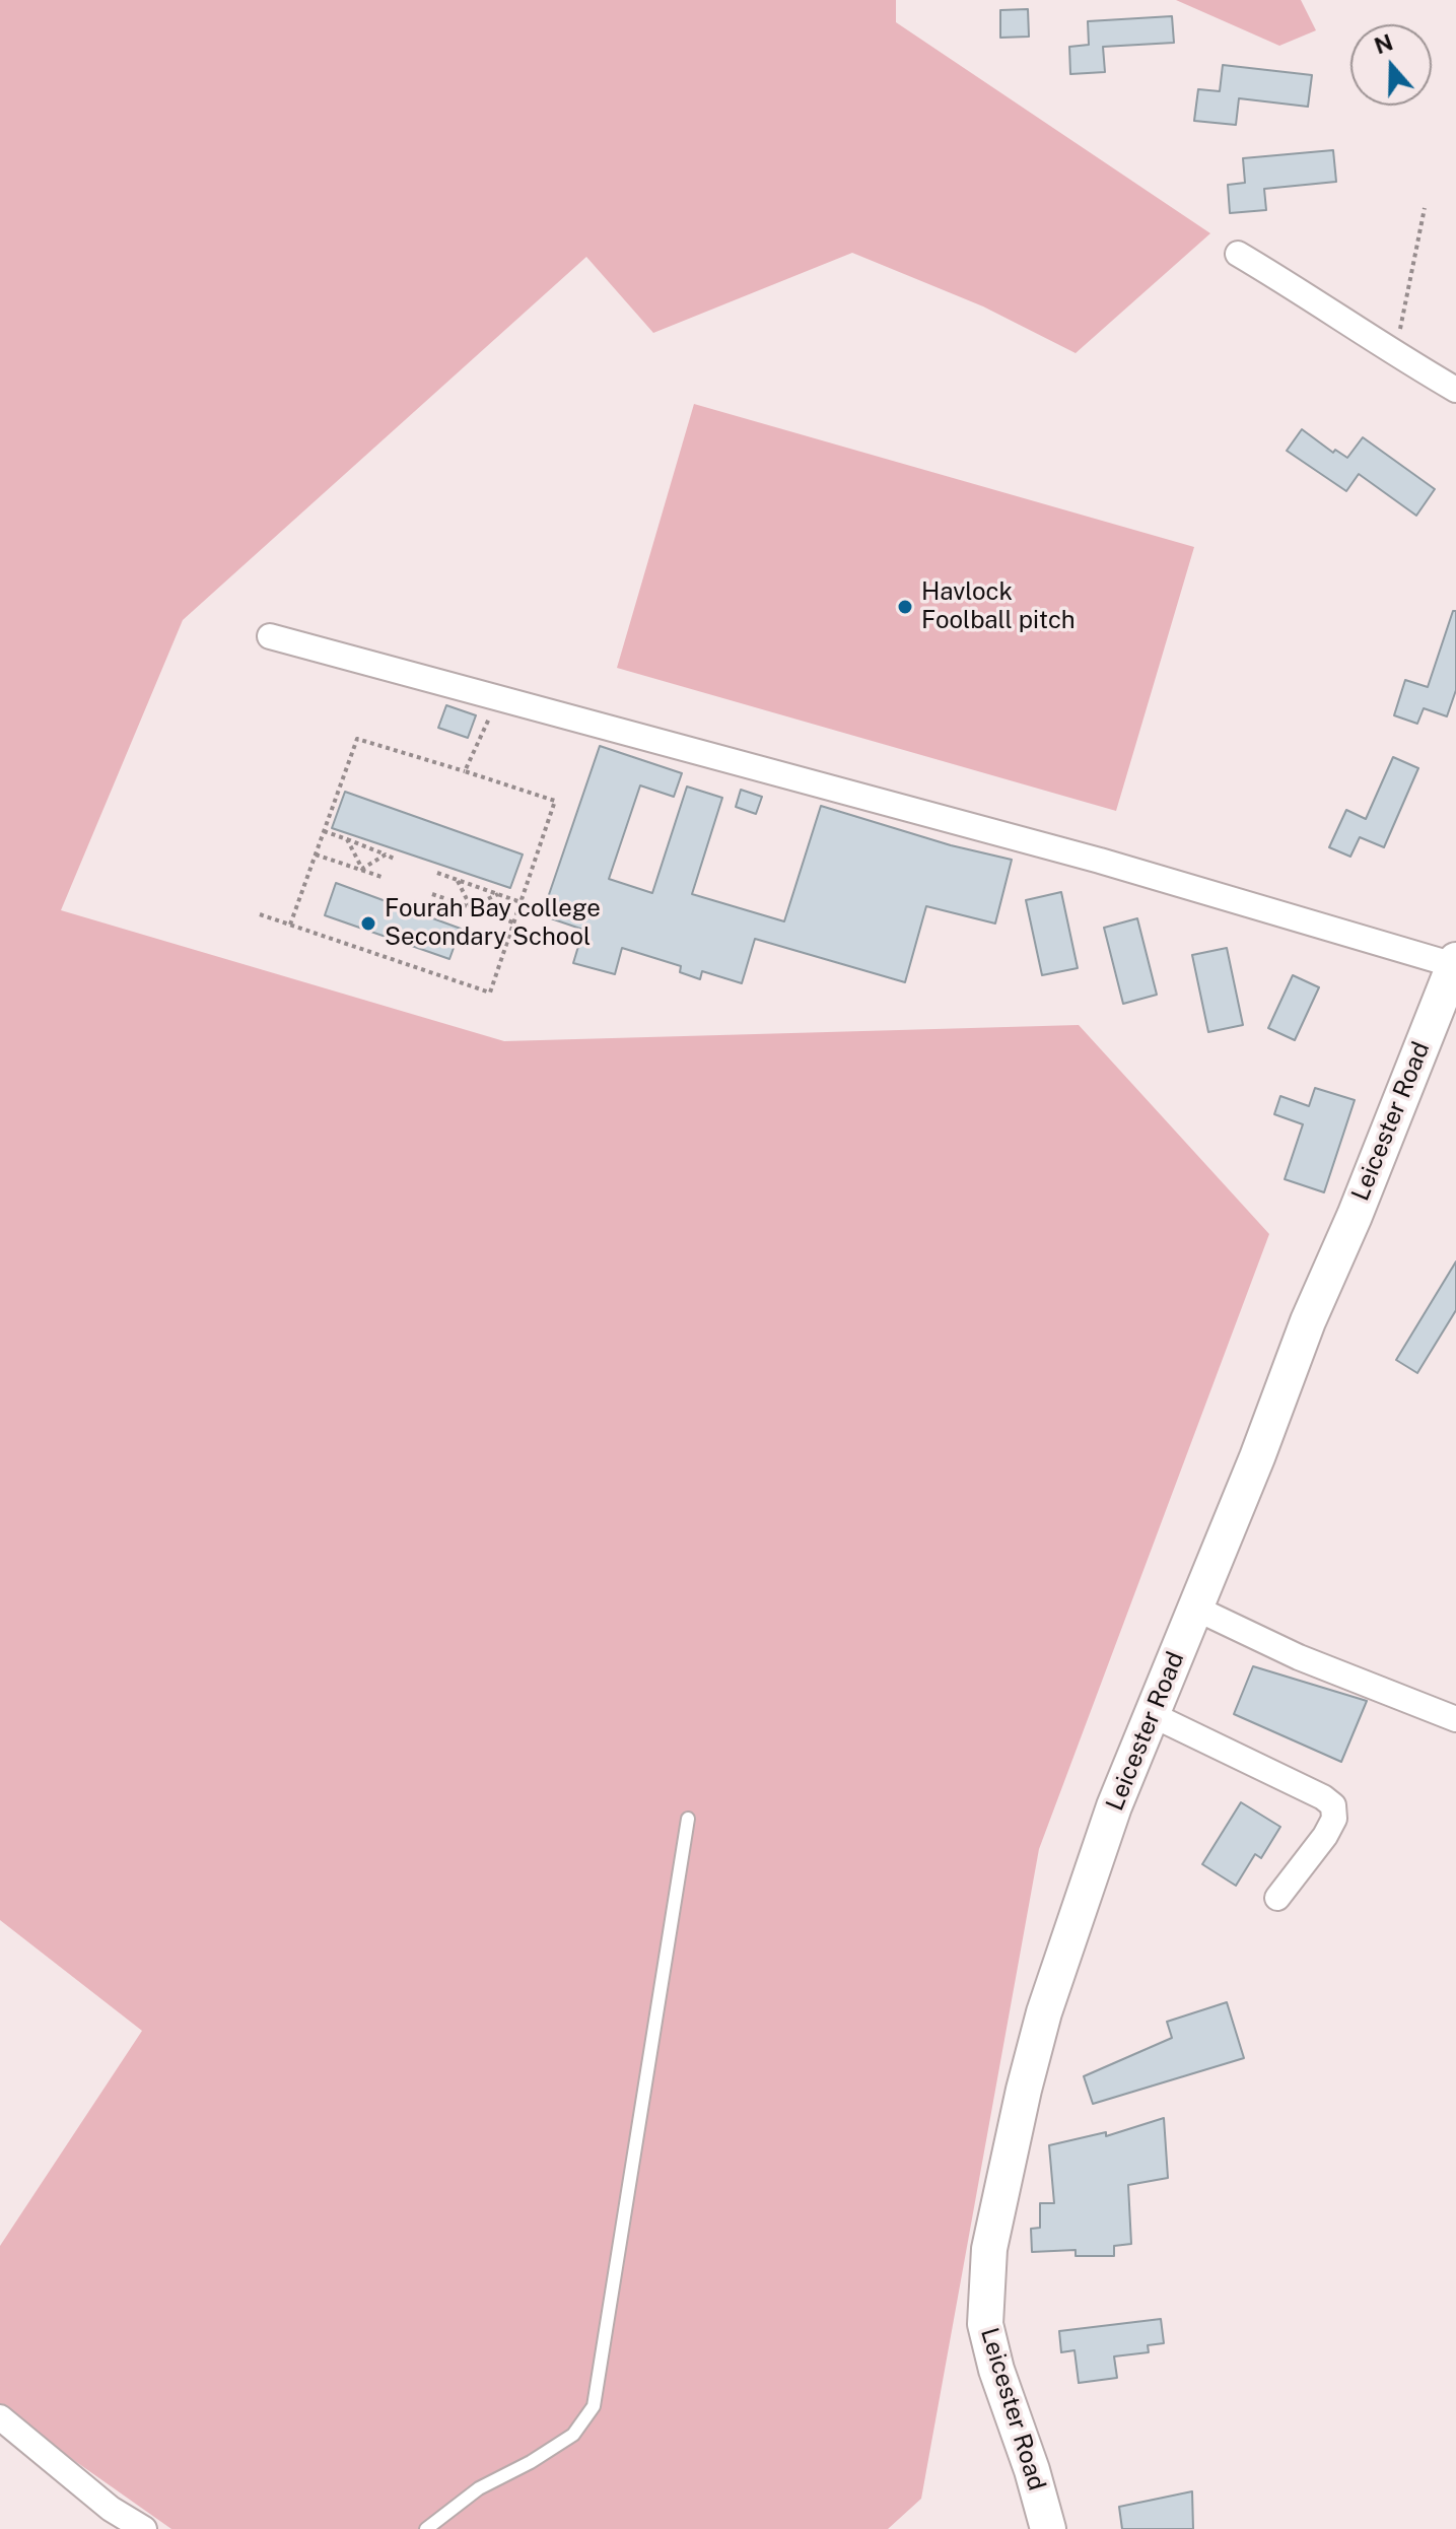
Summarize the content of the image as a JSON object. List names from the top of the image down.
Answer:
{
  "streets": {
    "street": ["Leicester Road"]
  },
  "places": ["Havlock Foolball pitch", "Fourah Bay college Secondary School"],
  "north": "top"
}
